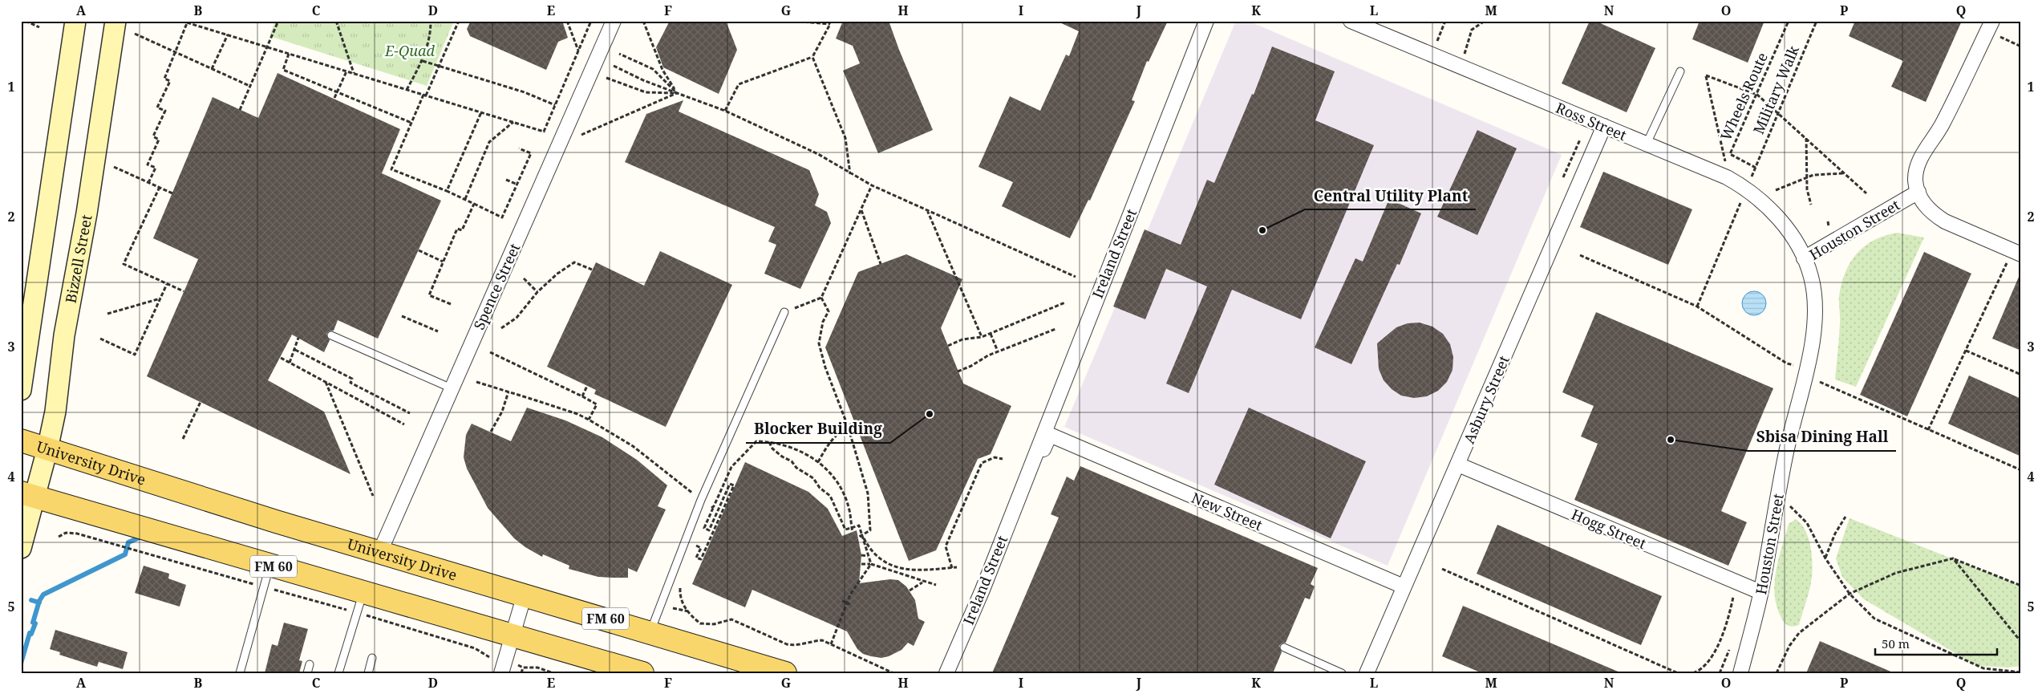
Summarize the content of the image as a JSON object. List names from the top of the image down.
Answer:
{
  "streets": {
    "main road": ["University Drive", "FM 60"],
    "street": [
      "Ross Street",
      "Houston Street",
      "Ireland Street",
      "Bizzell Street",
      "Spence Street",
      "Asbury Street",
      "New Street",
      "Hogg Street"
    ],
    "path": ["Military Walk", "Wheels Route"]
  },
  "crossings": [
    ["Military Walk", "Wheels Route"],
    ["Military Walk", "Ross Street"],
    ["Ross Street", "Houston Street"],
    ["Ross Street", "Asbury Street"],
    ["Houston Street", "Hogg Street"],
    ["Ireland Street", "New Street"],
    ["Bizzell Street", "University Drive"],
    ["Bizzell Street", "FM 60"],
    ["Spence Street", "University Drive"],
    ["Asbury Street", "New Street"],
    ["Asbury Street", "Hogg Street"]
  ],
  "parks": ["E-Quad"],
  "places": ["Central Utility Plant", "Blocker Building", "Sbisa Dining Hall"],
  "scale_bar": "50 m",
  "grid": {
    "columns": [
      "A",
      "B",
      "C",
      "D",
      "E",
      "F",
      "G",
      "H",
      "I",
      "J",
      "K",
      "L",
      "M",
      "N",
      "O",
      "P",
      "Q"
    ],
    "rows": [
      "1",
      "2",
      "3",
      "4",
      "5"
    ]
  }
}
